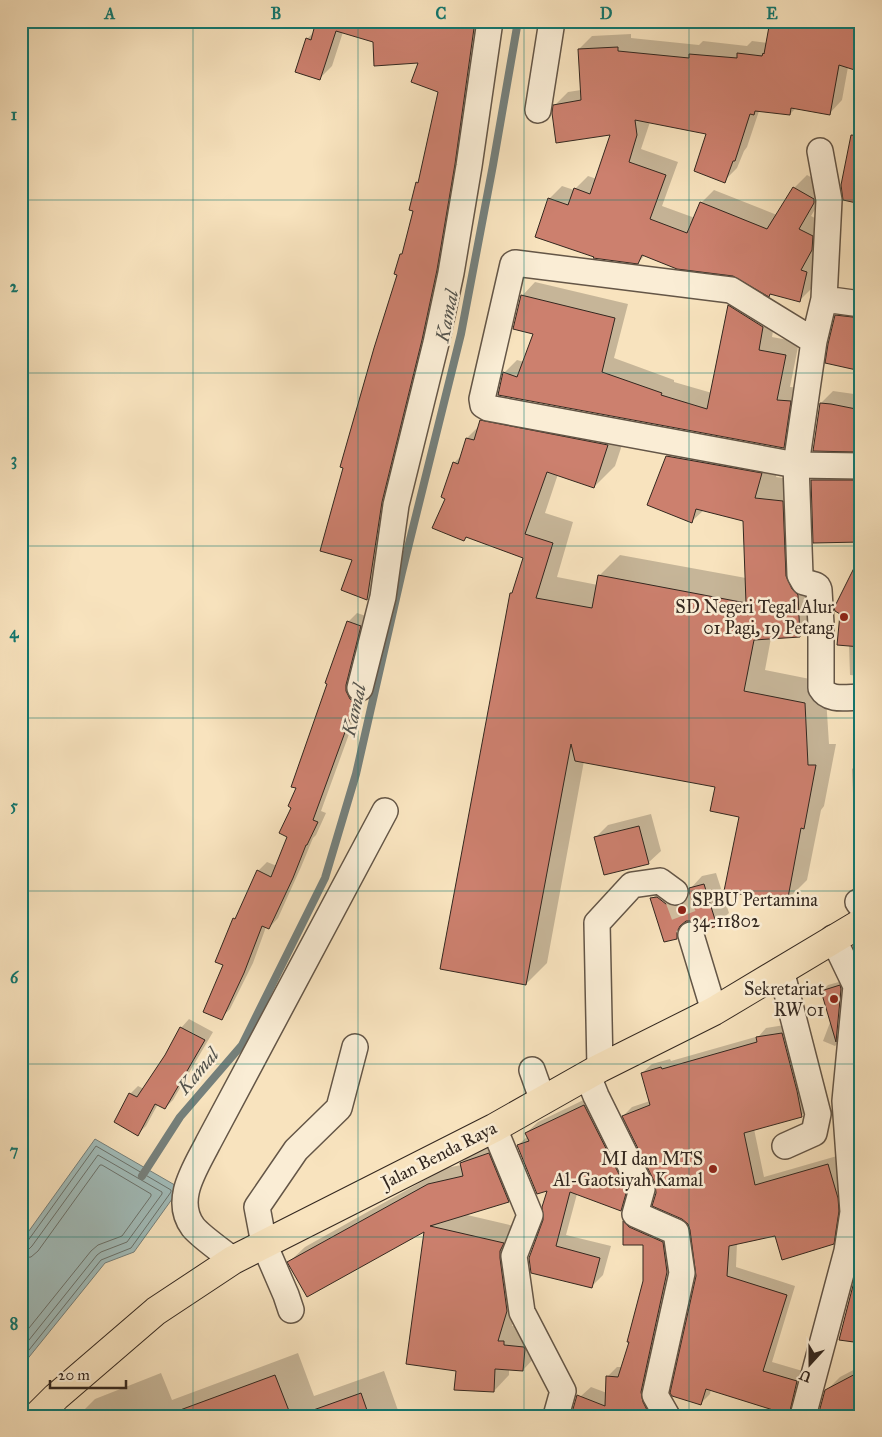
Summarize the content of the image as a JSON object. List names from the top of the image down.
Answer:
{
  "streets": {
    "main road": ["Jalan Benda Raya"]
  },
  "water": ["Kamal"],
  "places": [
    "SD Negeri Tegal Alur 01 Pagi, 19 Petang",
    "SPBU Pertamina 34-11802",
    "Sekretariat RW 01",
    "MI dan MTS Al-Gaotsiyah Kamal"
  ],
  "scale_bar": "20 m",
  "north": "bottom",
  "grid": {
    "columns": [
      "A",
      "B",
      "C",
      "D",
      "E"
    ],
    "rows": [
      "1",
      "2",
      "3",
      "4",
      "5",
      "6",
      "7",
      "8"
    ]
  }
}
